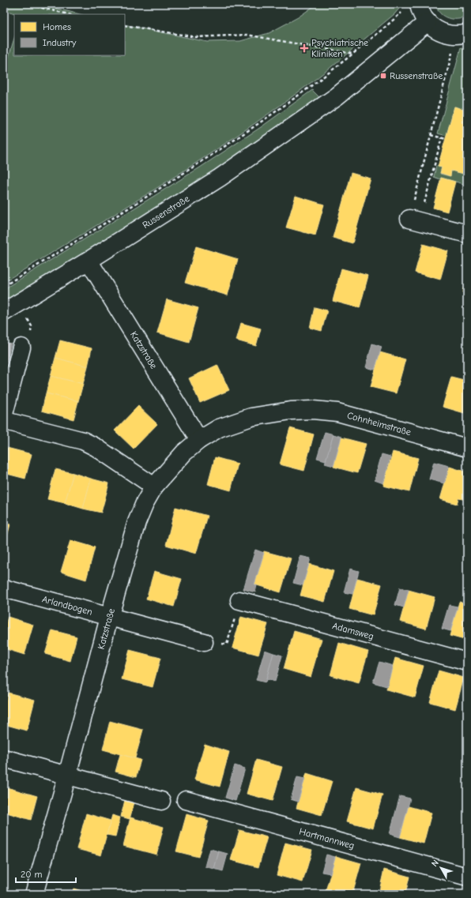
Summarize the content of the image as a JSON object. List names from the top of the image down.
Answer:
{
  "streets": {
    "street": [
      "Russenstraße",
      "Katzstraße",
      "Cohnheimstraße",
      "Arlandbogen",
      "Adamsweg",
      "Hartmannweg"
    ]
  },
  "crossings": [
    ["Russenstraße", "Katzstraße"],
    ["Katzstraße", "Cohnheimstraße"],
    ["Katzstraße", "Arlandbogen"]
  ],
  "places": {
    "health": ["Psychiatrische Kliniken"],
    "transit": ["Russenstraße"]
  },
  "legend": ["Homes", "Industry"],
  "scale_bar": "20 m",
  "north": "top left"
}
